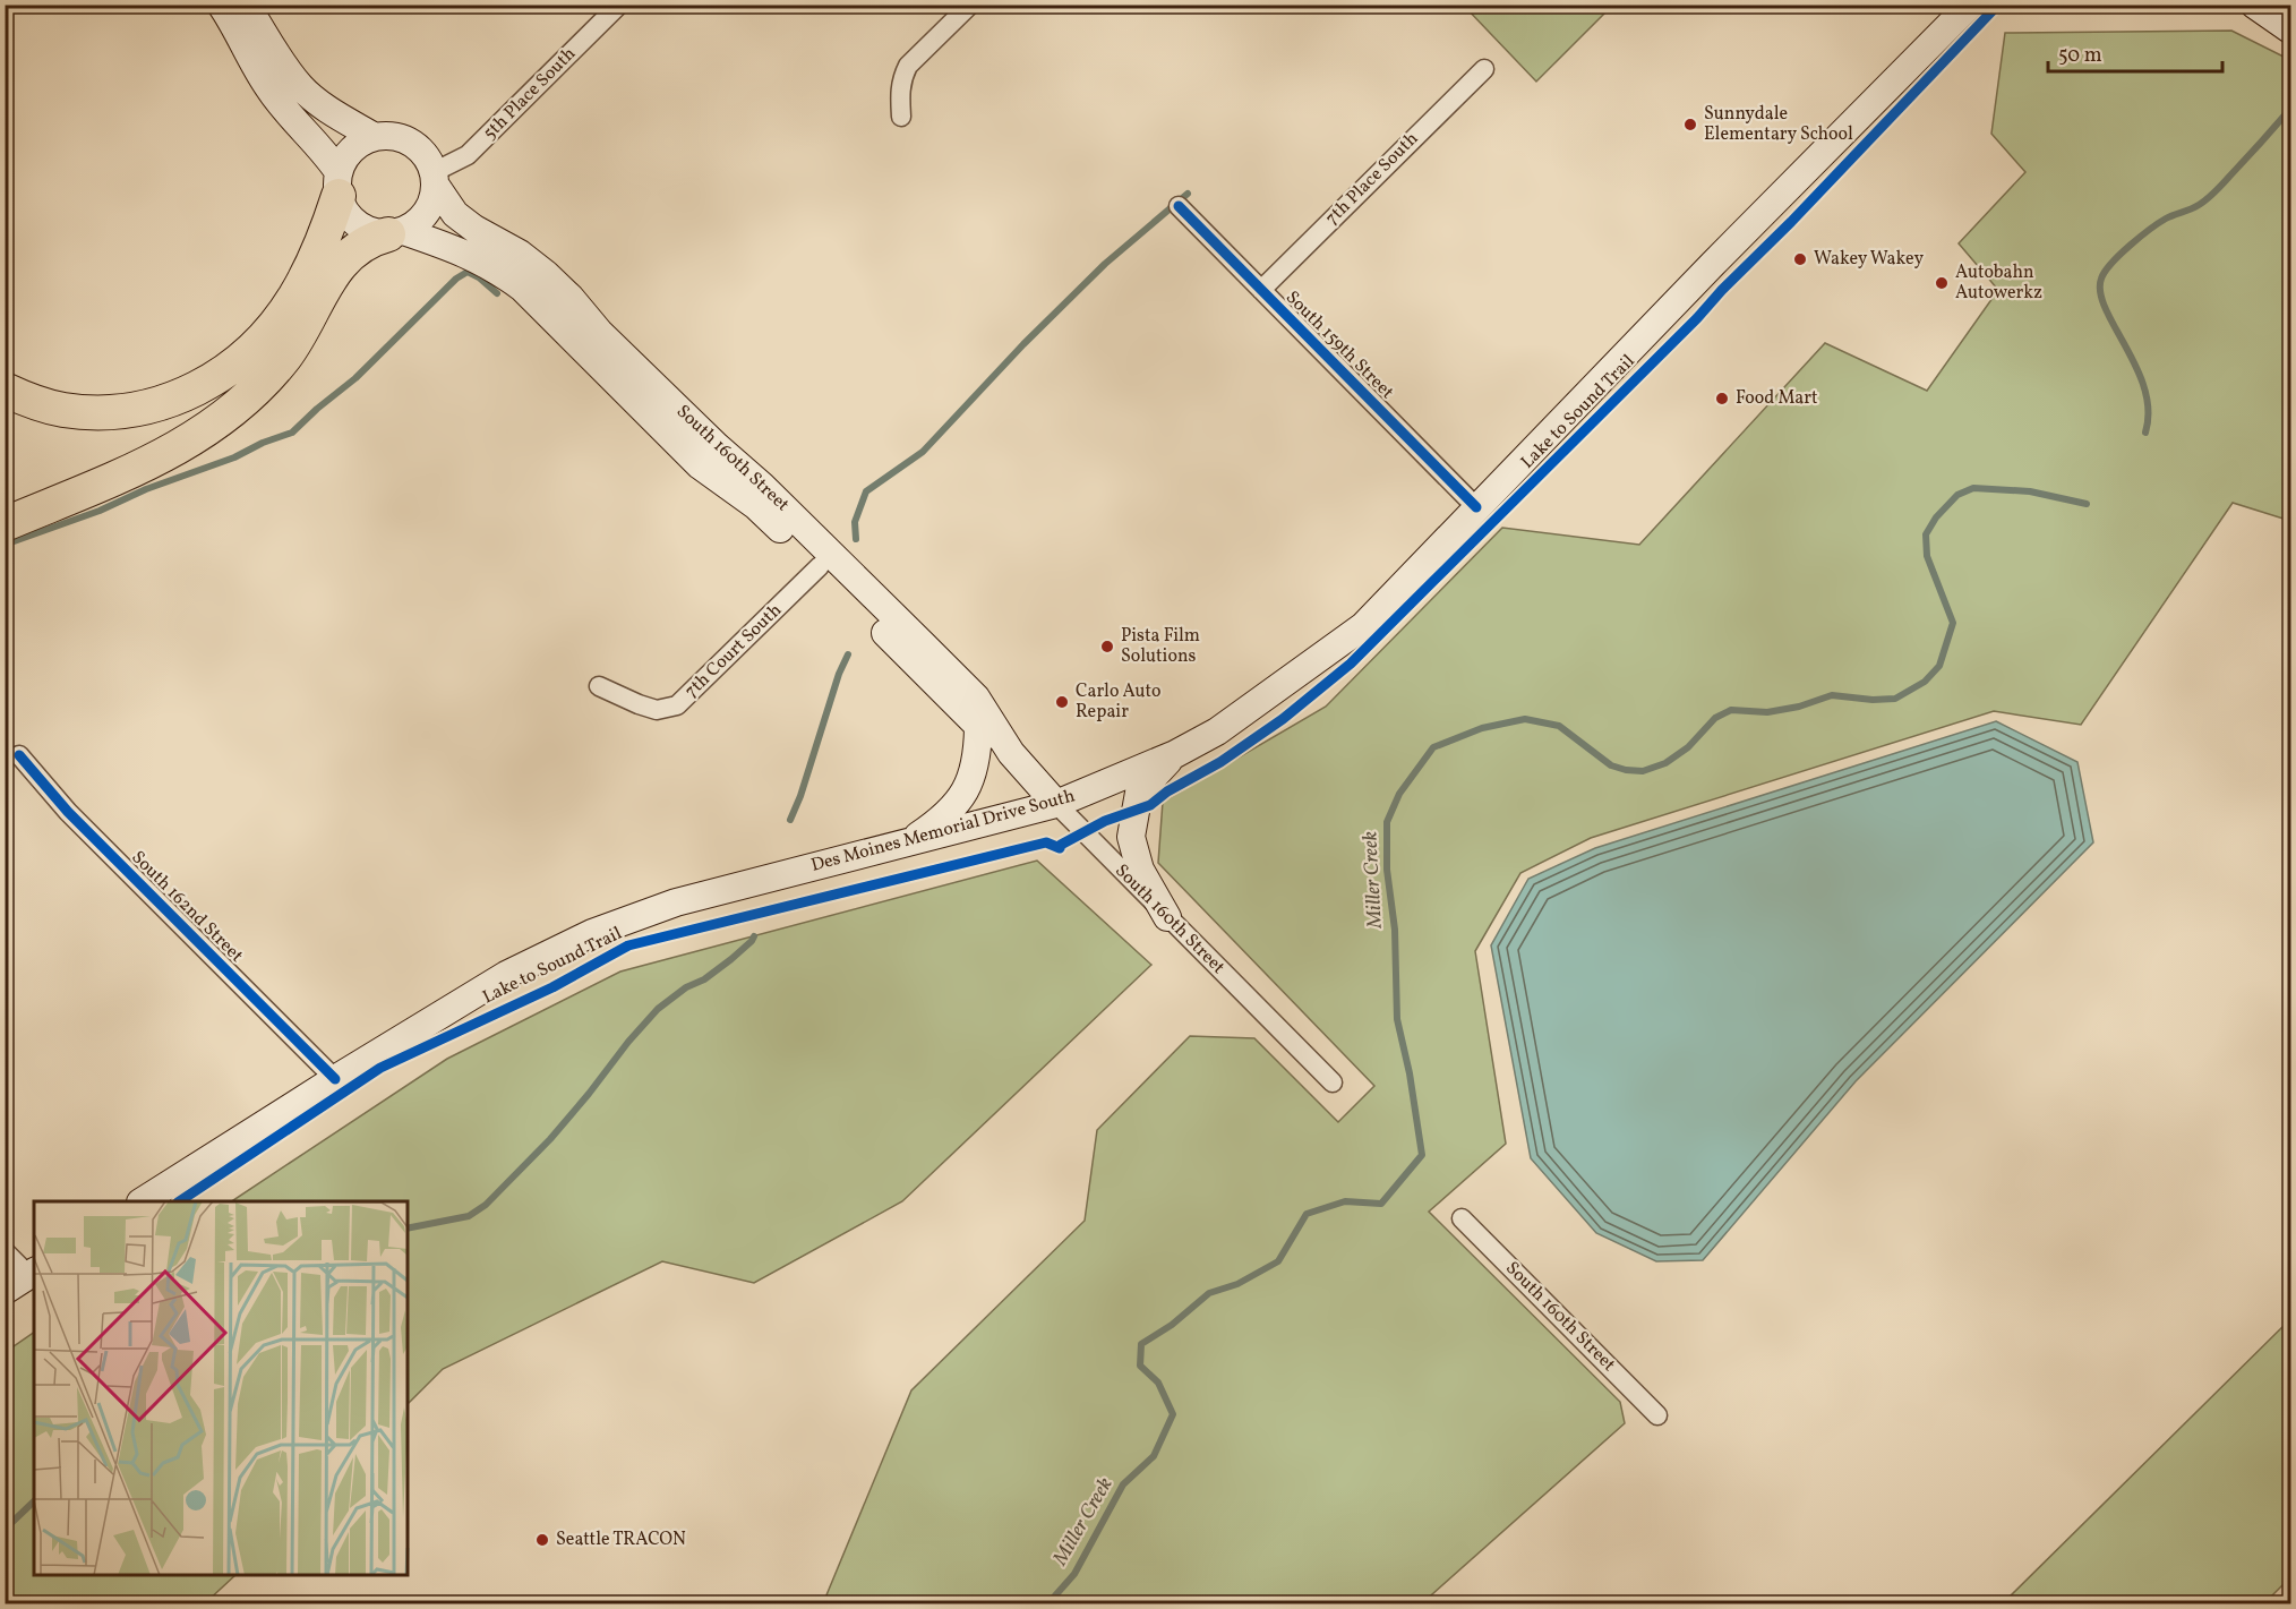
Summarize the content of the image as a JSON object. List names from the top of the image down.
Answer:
{
  "streets": {
    "main road": ["South 160th Street", "Des Moines Memorial Drive South"],
    "street": [
      "5th Place South",
      "7th Place South",
      "South 159th Street",
      "7th Court South",
      "South 162nd Street"
    ],
    "cycle path": ["Lake to Sound Trail"]
  },
  "crossings": [
    ["5th Place South", "South 160th Street"],
    ["7th Place South", "South 159th Street"],
    ["South 159th Street", "Des Moines Memorial Drive South"],
    ["South 160th Street", "7th Court South"],
    ["South 160th Street", "Des Moines Memorial Drive South"],
    ["Des Moines Memorial Drive South", "South 162nd Street"]
  ],
  "water": ["Miller Creek"],
  "places": [
    "Sunnydale Elementary School",
    "Wakey Wakey",
    "Autobahn Autowerkz",
    "Food Mart",
    "Pista Film Solutions",
    "Carlo Auto Repair",
    "Seattle TRACON"
  ],
  "scale_bar": "50 m"
}
